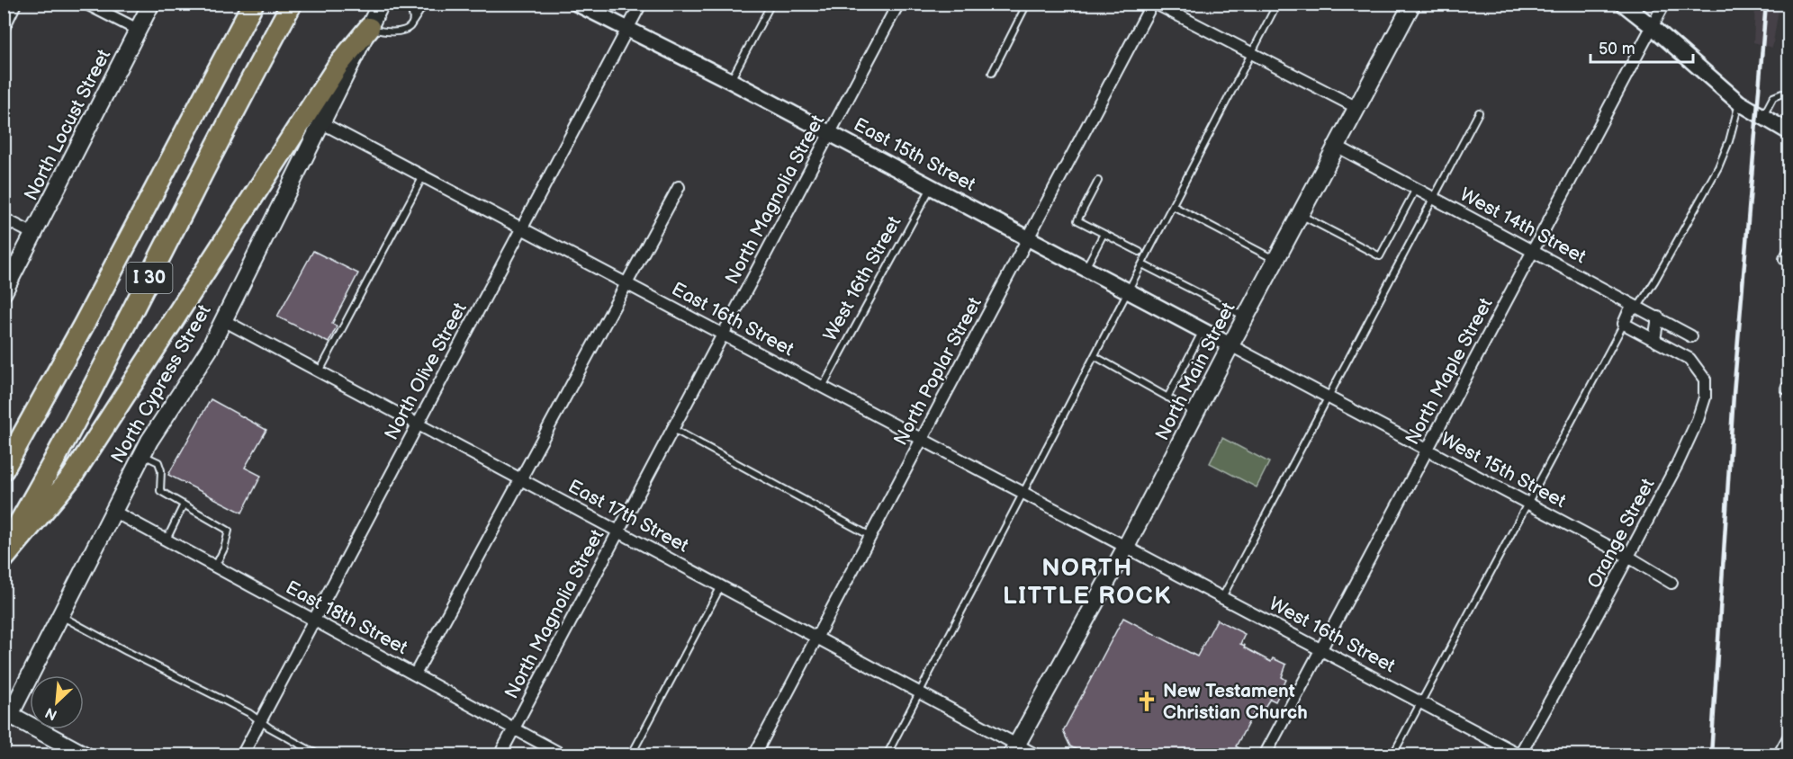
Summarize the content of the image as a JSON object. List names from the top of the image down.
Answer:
{
  "streets": {
    "highway": ["I 30"],
    "main road": ["North Locust Street", "North Main Street", "North Cypress Street"],
    "street": [
      "East 15th Street",
      "North Magnolia Street",
      "West 14th Street",
      "West 16th Street",
      "East 16th Street",
      "North Olive Street",
      "North Poplar Street",
      "North Maple Street",
      "West 15th Street",
      "East 17th Street",
      "Orange Street",
      "East 18th Street"
    ]
  },
  "crossings": [
    ["East 15th Street", "North Magnolia Street"],
    ["East 15th Street", "West 16th Street"],
    ["East 15th Street", "North Olive Street"],
    ["East 15th Street", "North Poplar Street"],
    ["East 15th Street", "North Main Street"],
    ["East 15th Street", "West 15th Street"],
    ["North Magnolia Street", "East 16th Street"],
    ["North Magnolia Street", "East 17th Street"],
    ["North Magnolia Street", "East 18th Street"],
    ["West 14th Street", "North Main Street"],
    ["West 14th Street", "North Maple Street"],
    ["West 16th Street", "East 16th Street"],
    ["West 16th Street", "North Main Street"],
    ["West 16th Street", "North Maple Street"],
    ["West 16th Street", "Orange Street"],
    ["East 16th Street", "North Olive Street"],
    ["East 16th Street", "North Poplar Street"],
    ["East 16th Street", "North Main Street"],
    ["East 16th Street", "North Cypress Street"],
    ["North Olive Street", "East 17th Street"],
    ["North Olive Street", "East 18th Street"],
    ["North Poplar Street", "East 17th Street"],
    ["North Main Street", "West 15th Street"],
    ["North Main Street", "East 17th Street"],
    ["North Maple Street", "West 15th Street"],
    ["North Cypress Street", "East 17th Street"],
    ["North Cypress Street", "East 18th Street"],
    ["West 15th Street", "Orange Street"]
  ],
  "districts": ["NORTH LITTLE ROCK"],
  "places": {
    "church": ["New Testament Christian Church"]
  },
  "scale_bar": "50 m",
  "north": "bottom left"
}
